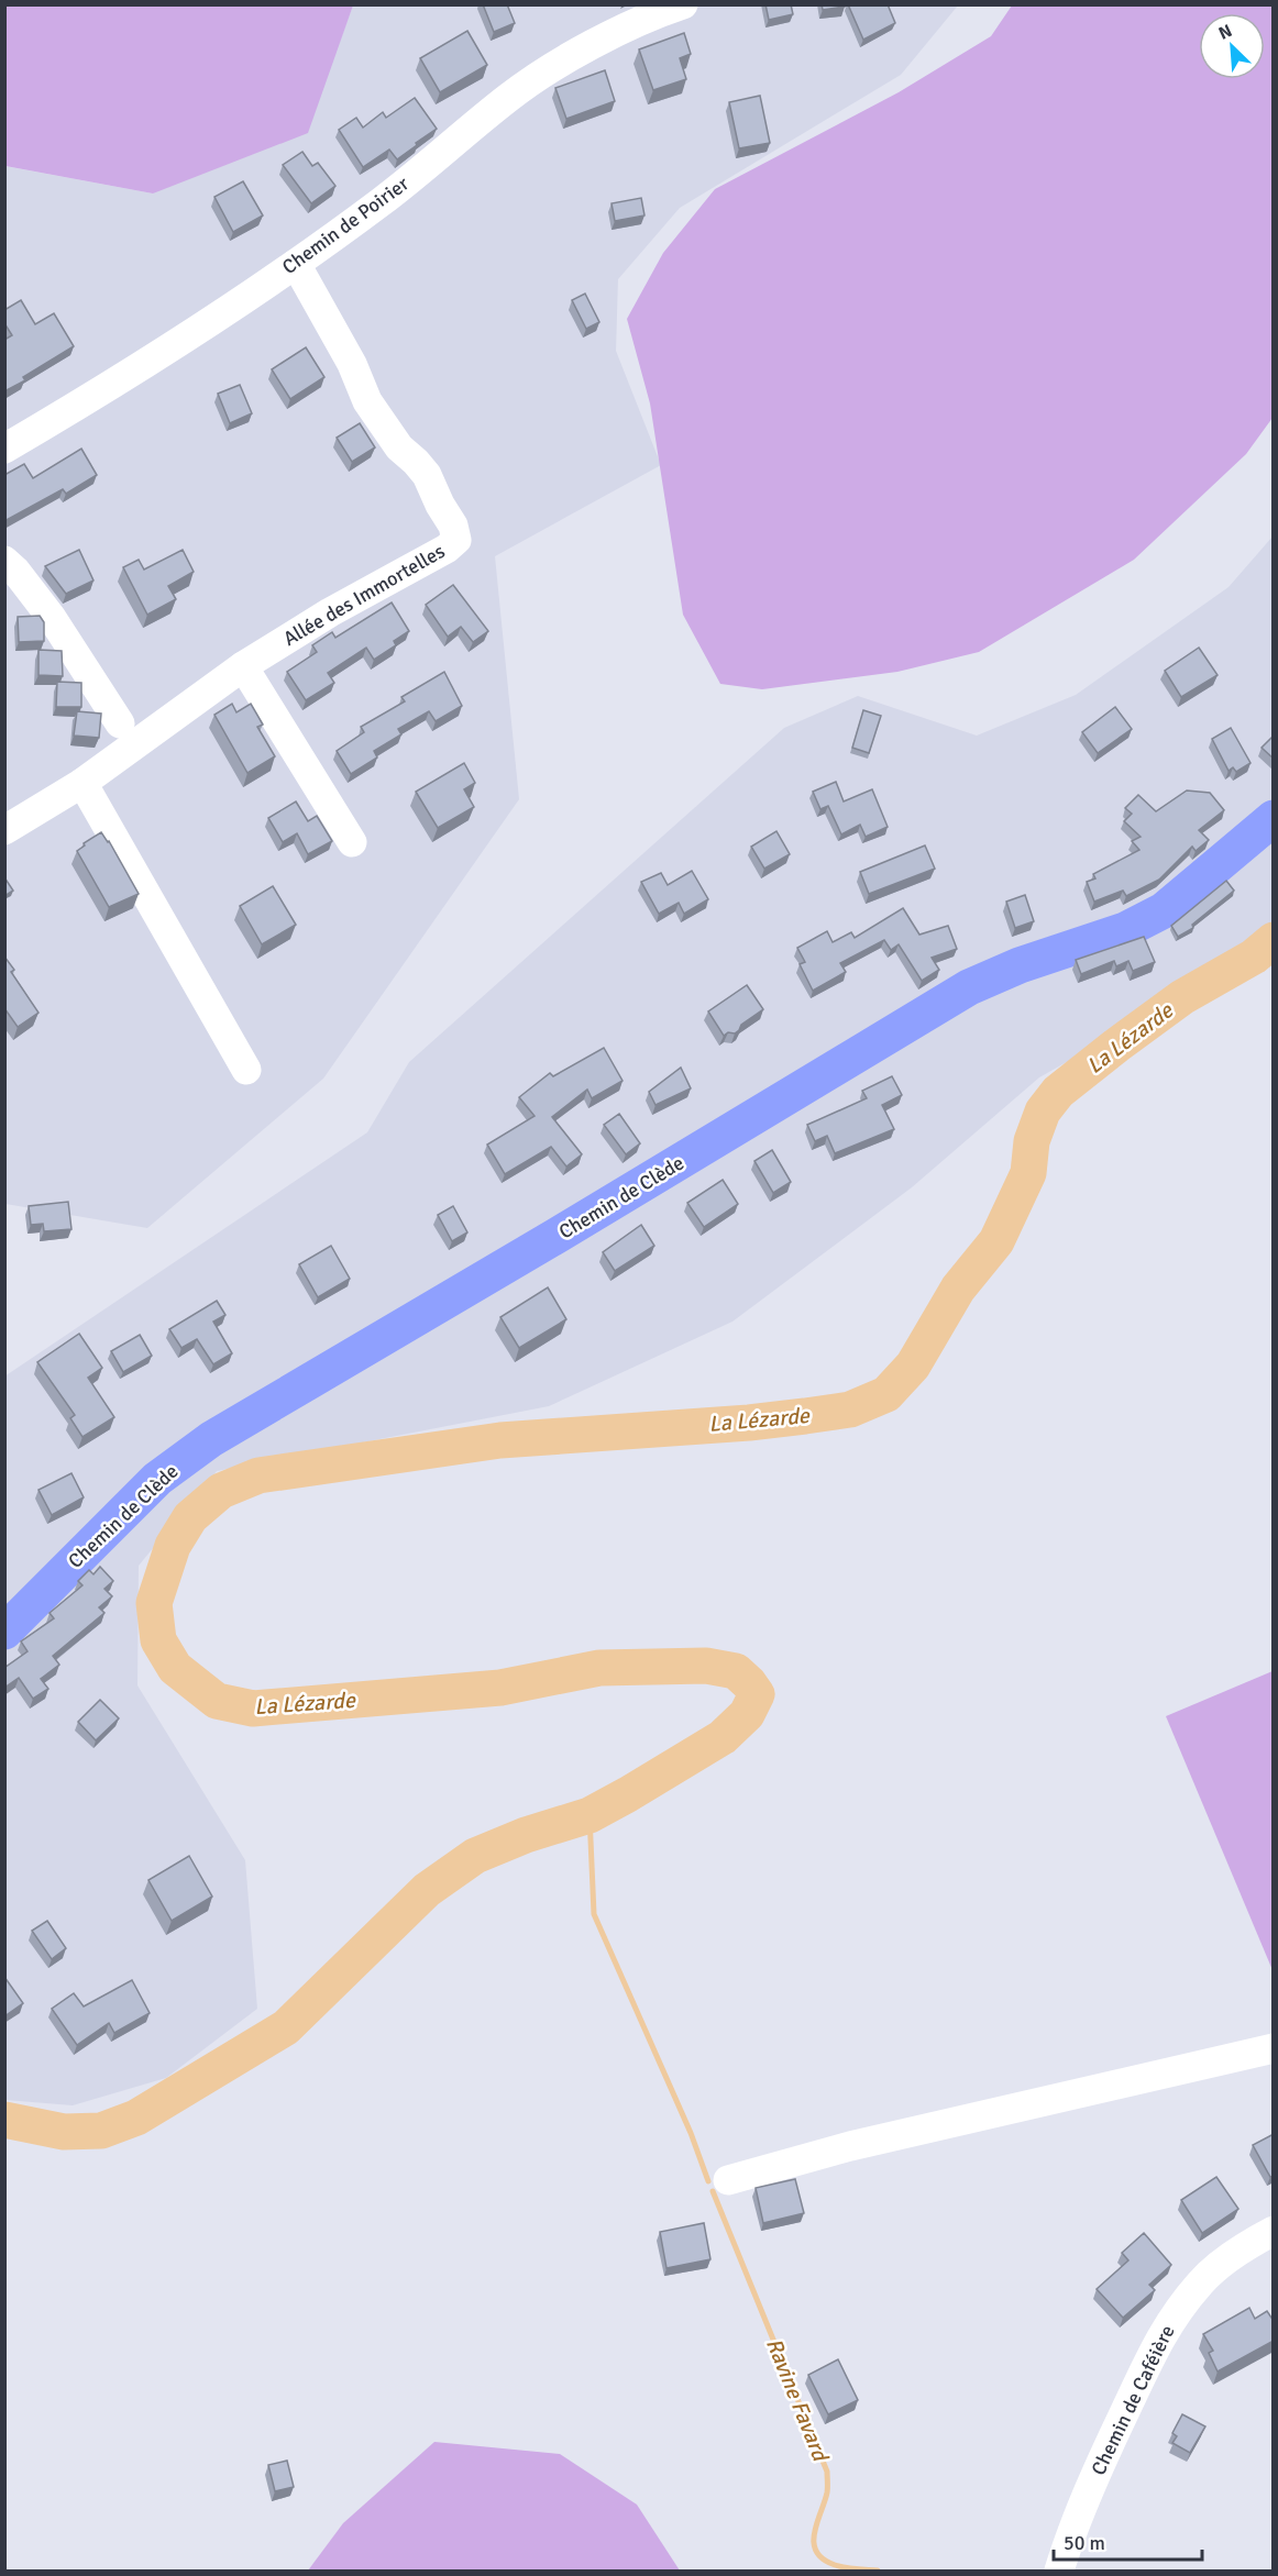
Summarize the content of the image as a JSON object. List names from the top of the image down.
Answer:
{
  "streets": {
    "main road": ["Chemin de Clède"],
    "street": ["Chemin de Poirier", "Allée des Immortelles", "Chemin de Caféière"]
  },
  "crossings": [
    ["Chemin de Poirier", "Allée des Immortelles"]
  ],
  "water": ["La Lézarde", "Ravine Favard"],
  "scale_bar": "50 m",
  "north": "top left"
}
